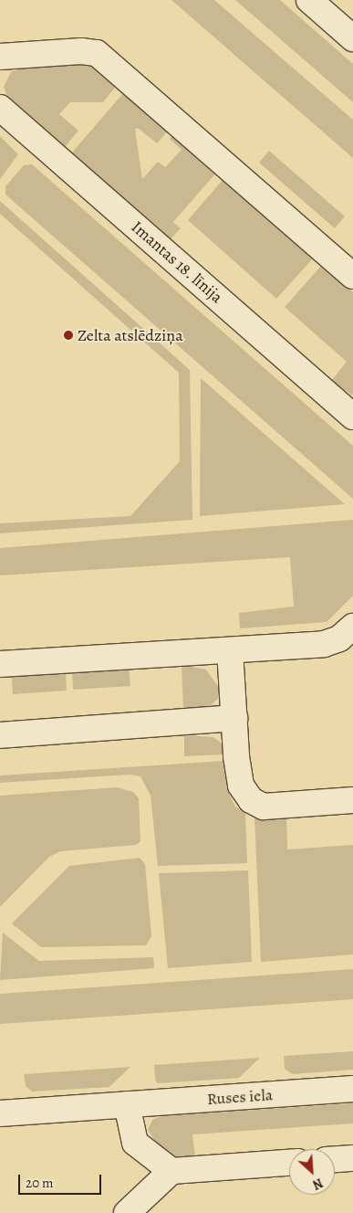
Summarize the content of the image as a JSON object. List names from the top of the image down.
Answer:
{
  "streets": {
    "street": ["Imantas 18. līnija", "Ruses iela"]
  },
  "places": ["Zelta atslēdziņa"],
  "scale_bar": "20 m",
  "north": "bottom right"
}
